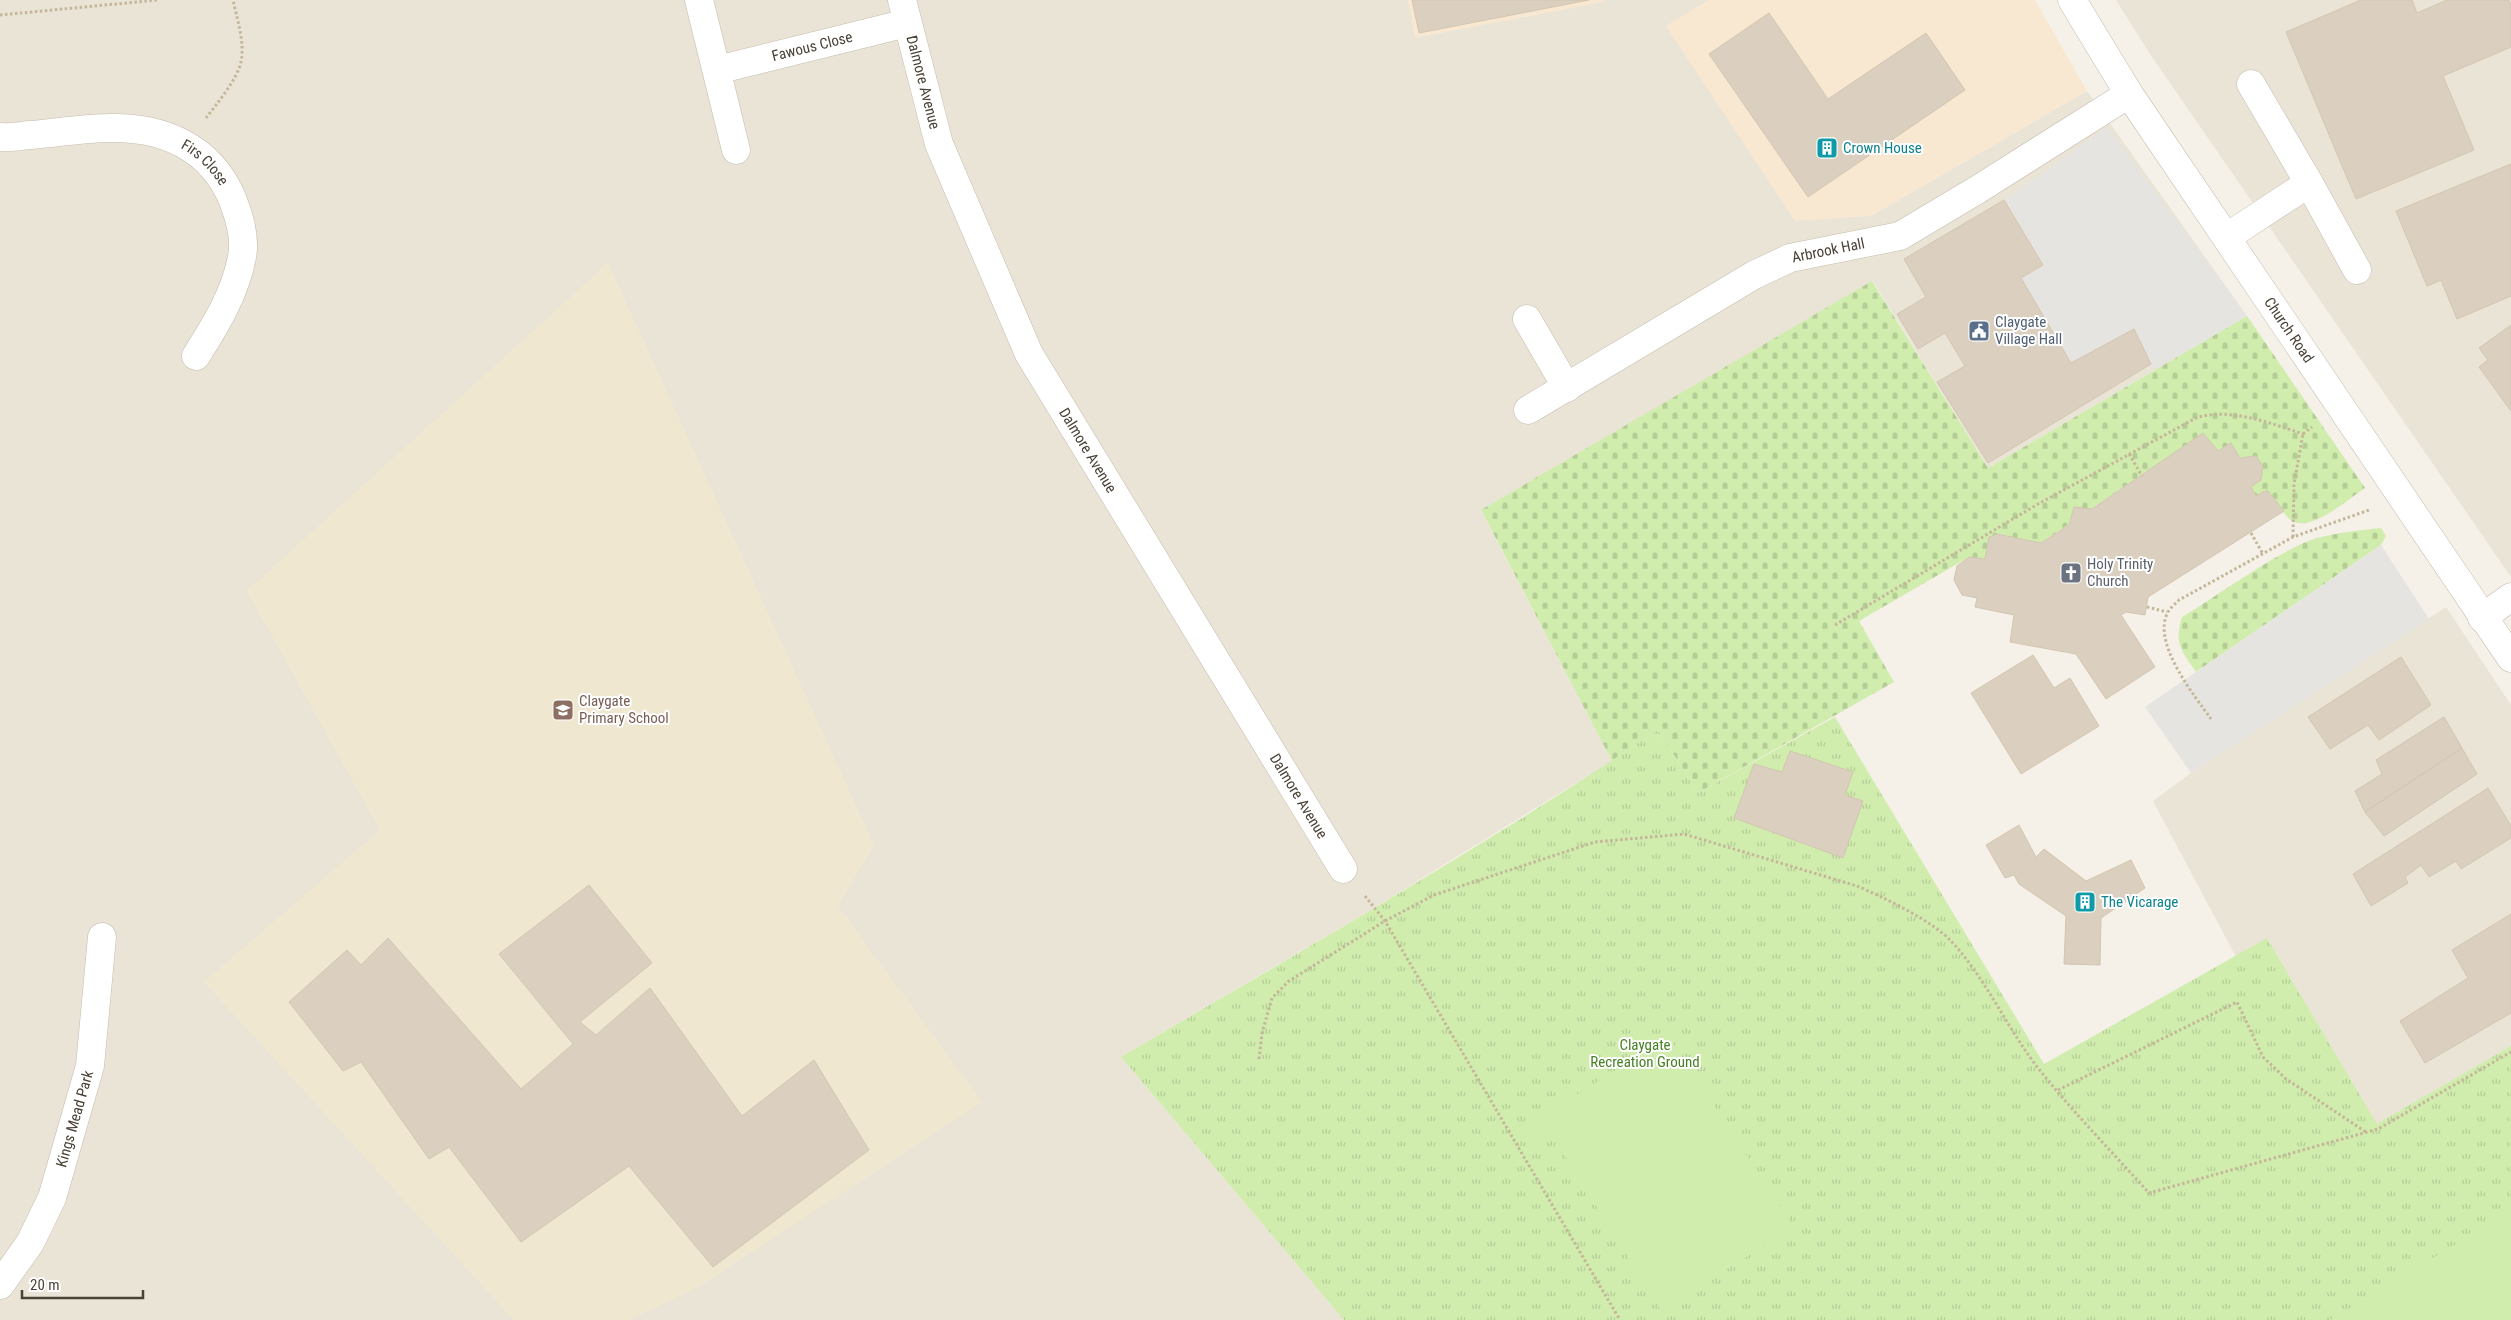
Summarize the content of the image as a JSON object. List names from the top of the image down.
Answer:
{
  "streets": {
    "street": [
      "Fawous Close",
      "Dalmore Avenue",
      "Firs Close",
      "Arbrook Hall",
      "Church Road",
      "Kings Mead Park"
    ]
  },
  "crossings": [
    ["Fawous Close", "Dalmore Avenue"],
    ["Arbrook Hall", "Church Road"]
  ],
  "parks": ["Claygate Recreation Ground"],
  "places": {
    "building": ["Crown House", "The Vicarage"],
    "public building": ["Claygate Village Hall"],
    "church": ["Holy Trinity Church"],
    "school or university": ["Claygate Primary School"]
  },
  "scale_bar": "20 m"
}
